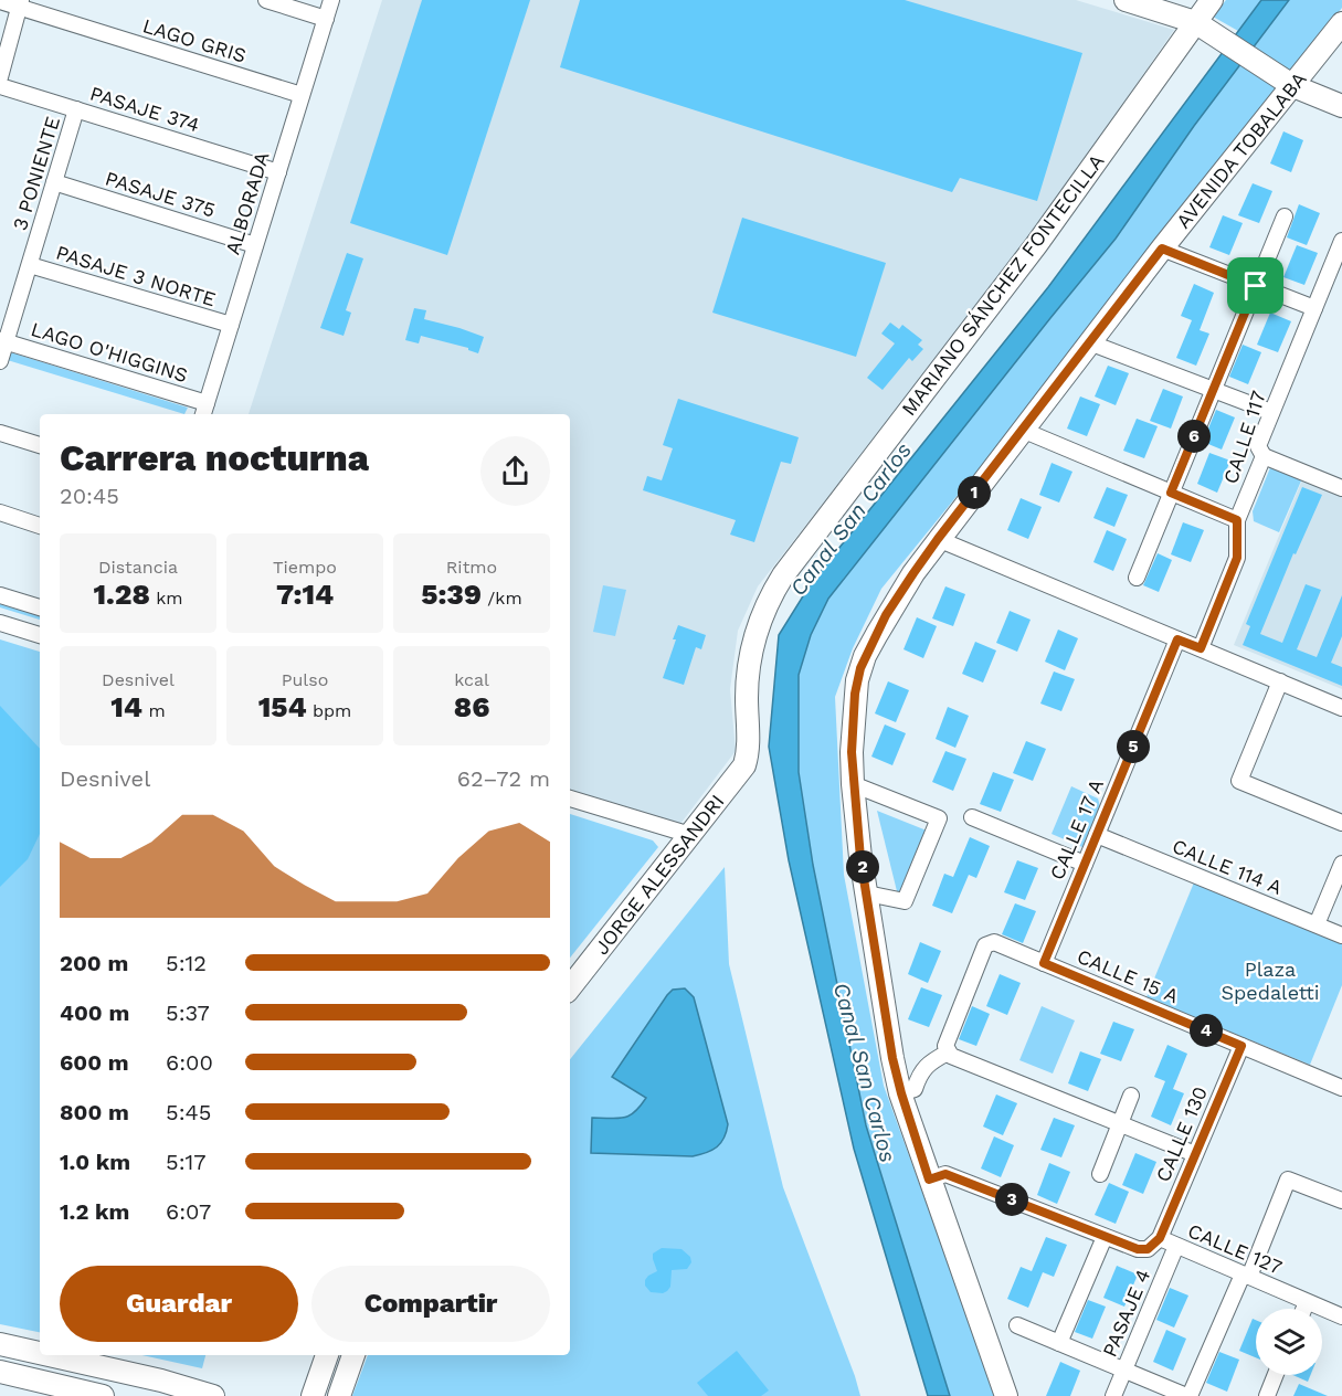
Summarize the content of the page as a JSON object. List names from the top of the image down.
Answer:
{
  "streets": {
    "main road": ["AVENIDA TOBALABA", "MARIANO SÁNCHEZ FONTECILLA", "JORGE ALESSANDRI"],
    "street": [
      "LAGO GRIS",
      "PASAJE 374",
      "3 PONIENTE",
      "PASAJE 375",
      "ALBORADA",
      "PASAJE 3 NORTE",
      "LAGO O'HIGGINS",
      "CALLE 117",
      "CALLE 17 A",
      "CALLE 114 A",
      "CALLE 15 A",
      "CALLE 130",
      "CALLE 127",
      "PASAJE 4"
    ]
  },
  "crossings": [
    ["LAGO GRIS", "ALBORADA"],
    ["PASAJE 374", "3 PONIENTE"],
    ["PASAJE 374", "ALBORADA"],
    ["AVENIDA TOBALABA", "CALLE 127"],
    ["3 PONIENTE", "PASAJE 375"],
    ["3 PONIENTE", "PASAJE 3 NORTE"],
    ["3 PONIENTE", "LAGO O'HIGGINS"],
    ["PASAJE 375", "ALBORADA"],
    ["ALBORADA", "PASAJE 3 NORTE"],
    ["ALBORADA", "LAGO O'HIGGINS"],
    ["MARIANO SÁNCHEZ FONTECILLA", "JORGE ALESSANDRI"],
    ["CALLE 17 A", "CALLE 114 A"],
    ["CALLE 17 A", "CALLE 15 A"],
    ["CALLE 15 A", "CALLE 130"],
    ["CALLE 130", "CALLE 127"],
    ["CALLE 127", "PASAJE 4"]
  ],
  "water": ["Canal San Carlos"],
  "parks": ["Plaza Spedaletti"],
  "page": {
    "heading": ["Carrera nocturna", "20:45"],
    "pins": [
      "6",
      "1",
      "5",
      "2",
      "4",
      "3"
    ],
    "stats": [
      ["Distancia", "1.28 km"],
      ["Tiempo", "7:14"],
      ["Ritmo", "5:39 /km"],
      ["Desnivel", "14 m"],
      ["Pulso", "154 bpm"],
      ["kcal", "86"]
    ],
    "chart": ["Desnivel", "62–72 m"],
    "list": [
      {
        "name": "200 m",
        "note": "5:12"
      },
      {
        "name": "400 m",
        "note": "5:37"
      },
      {
        "name": "600 m",
        "note": "6:00"
      },
      {
        "name": "800 m",
        "note": "5:45"
      },
      {
        "name": "1.0 km",
        "note": "5:17"
      },
      {
        "name": "1.2 km",
        "note": "6:07"
      }
    ],
    "buttons": ["Guardar", "Compartir"]
  }
}
